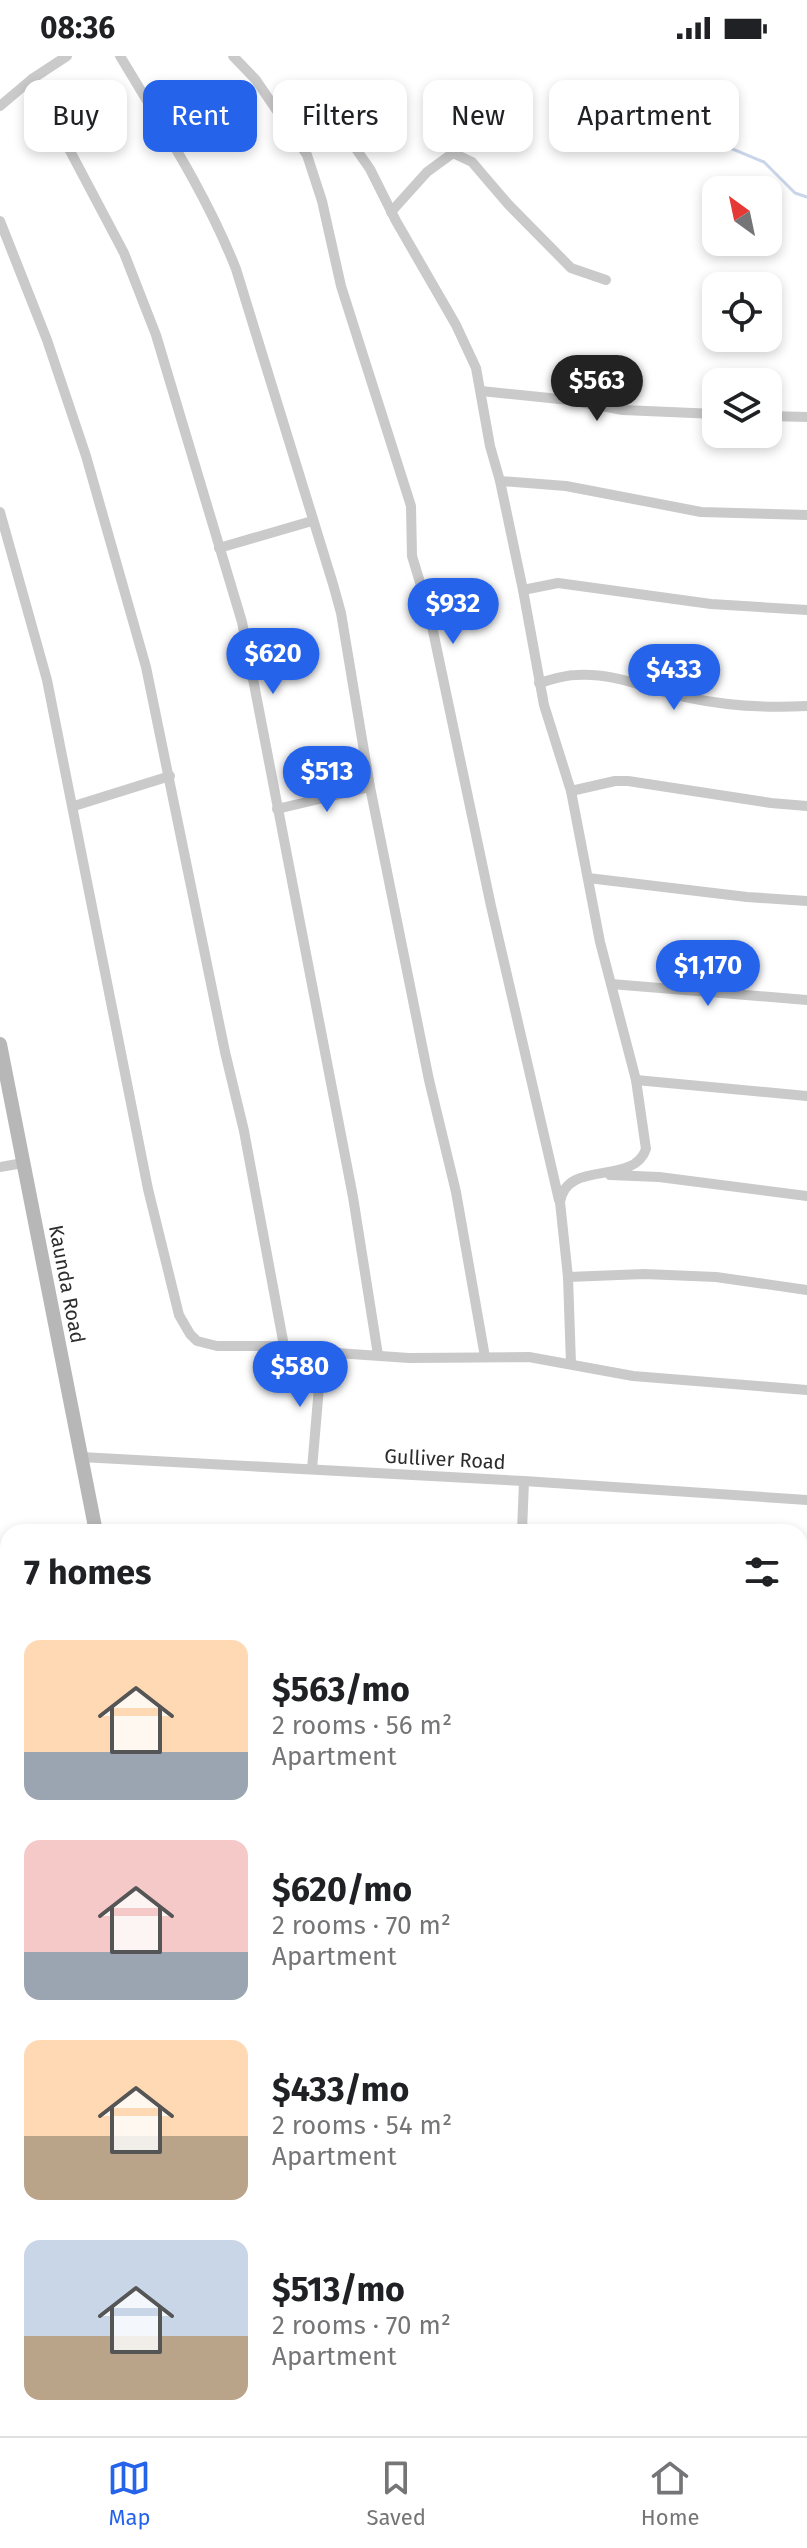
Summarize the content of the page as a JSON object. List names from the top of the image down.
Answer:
{
  "streets": {
    "main road": ["Kaunda Road"],
    "street": ["Gulliver Road"]
  },
  "crossings": [
    ["Kaunda Road", "Gulliver Road"]
  ],
  "north": "top left",
  "page": {
    "status": "08:36",
    "chip": [
      "Buy",
      "Rent",
      "Filters",
      "New",
      "Apartment"
    ],
    "price": [
      "$563",
      "$932",
      "$620",
      "$433",
      "$513",
      "$1,170",
      "$580"
    ],
    "heading": "7 homes",
    "list": [
      {
        "name": "$563/mo",
        "note": "2 rooms · 56 m² · Apartment"
      },
      {
        "name": "$620/mo",
        "note": "2 rooms · 70 m² · Apartment"
      },
      {
        "name": "$433/mo",
        "note": "2 rooms · 54 m² · Apartment"
      },
      {
        "name": "$513/mo",
        "note": "2 rooms · 70 m² · Apartment"
      }
    ],
    "tabs": ["Map", "Saved", "Home"]
  }
}
